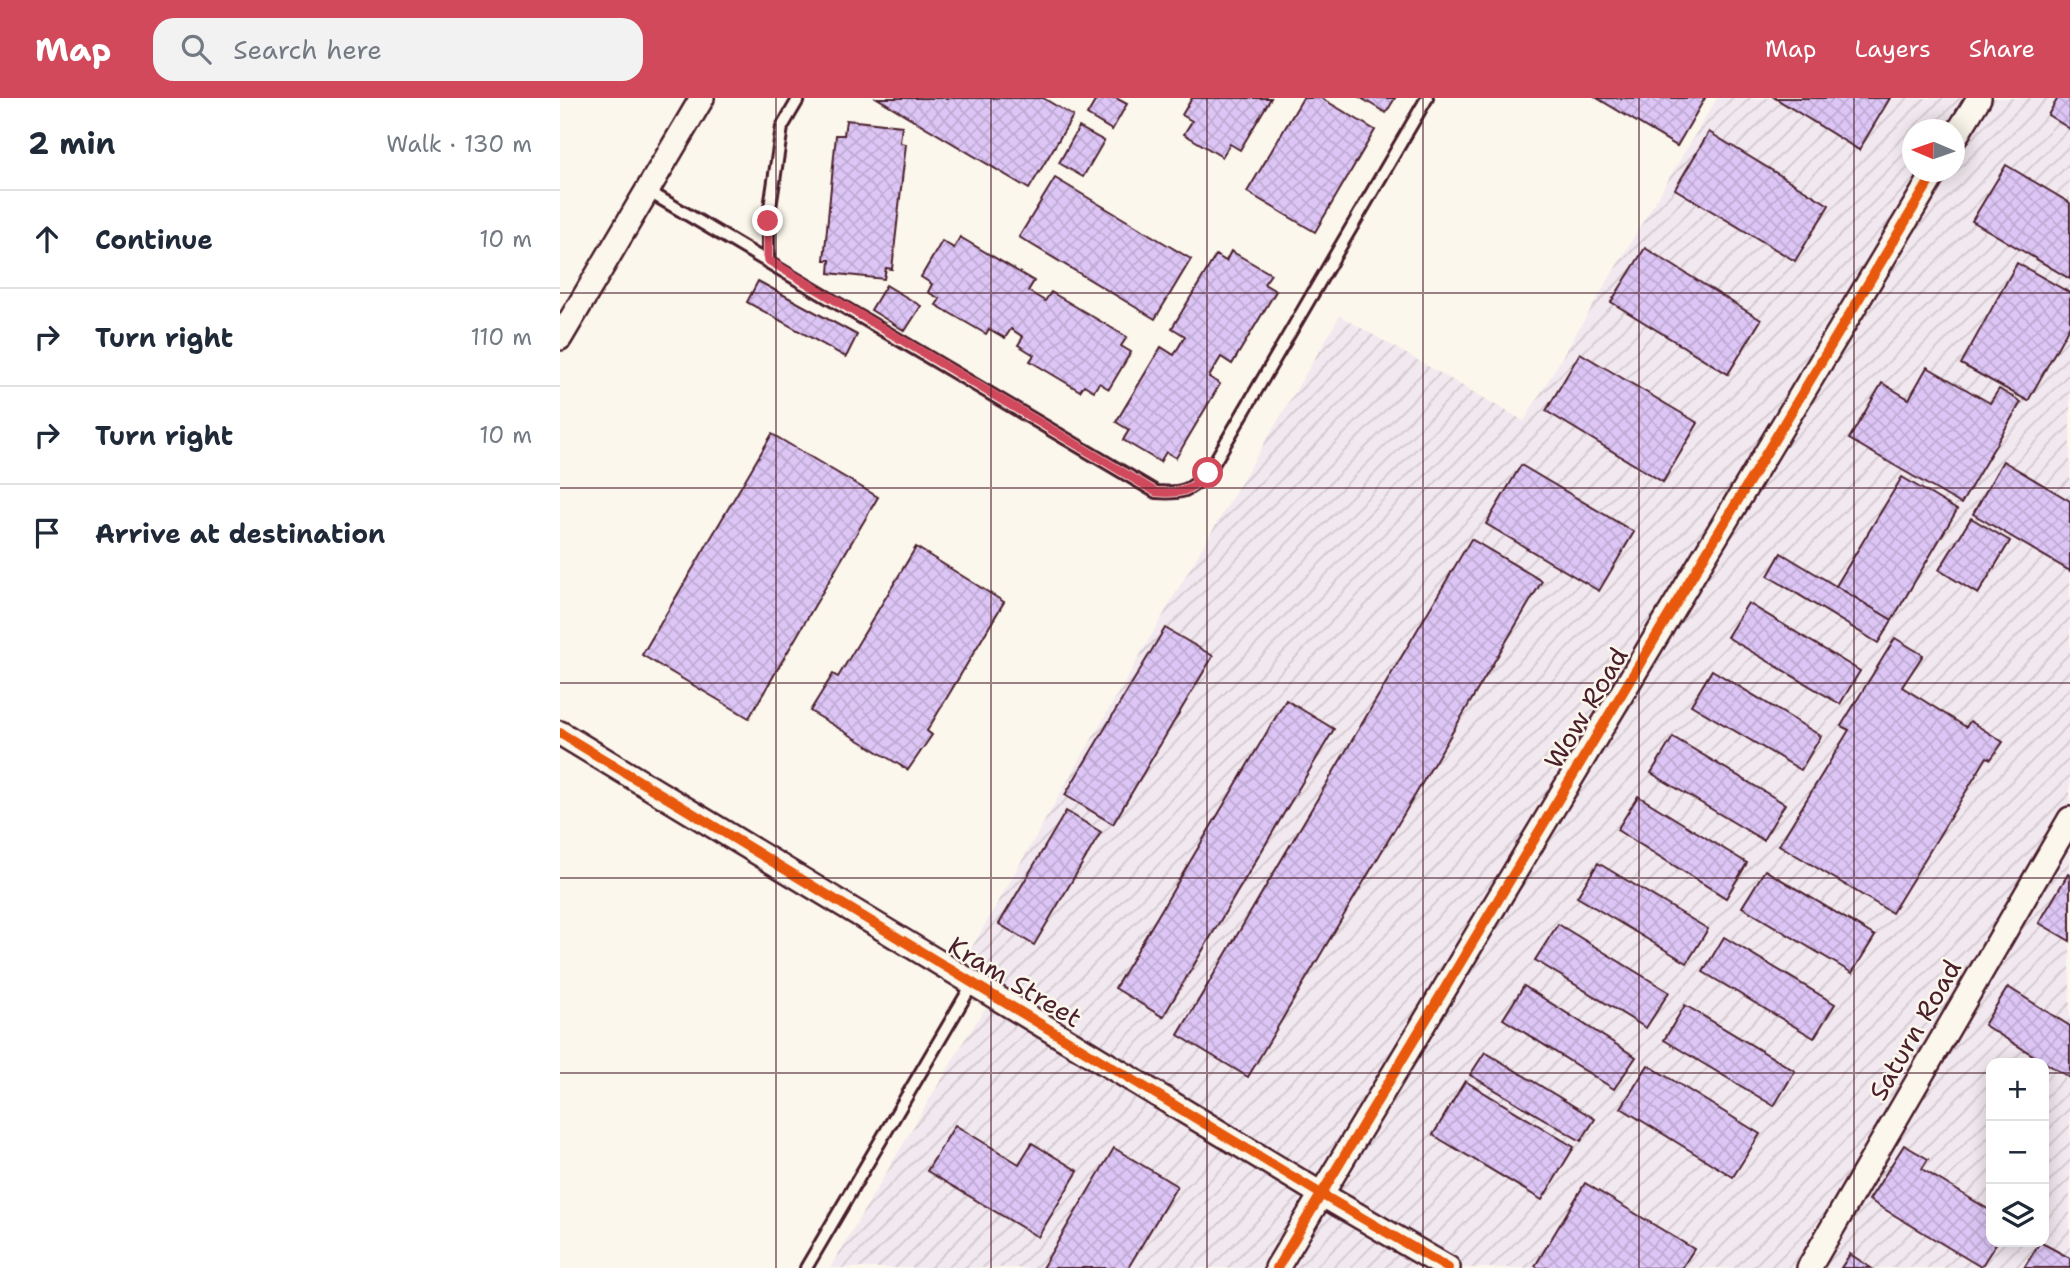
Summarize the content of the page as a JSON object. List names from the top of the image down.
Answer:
{
  "streets": {
    "street": ["Wow Road", "Kram Street", "Saturn Road"]
  },
  "crossings": [
    ["Wow Road", "Kram Street"]
  ],
  "north": "left",
  "page": {
    "header": "Map",
    "search": "Search here",
    "nav": ["Map", "Layers", "Share"],
    "heading": ["2 min", "Walk · 130 m"],
    "list": [
      ["Continue", "10 m"],
      ["Turn right", "110 m"],
      ["Turn right", "10 m"],
      "Arrive at destination"
    ],
    "map_buttons": ["+", "−"]
  }
}
